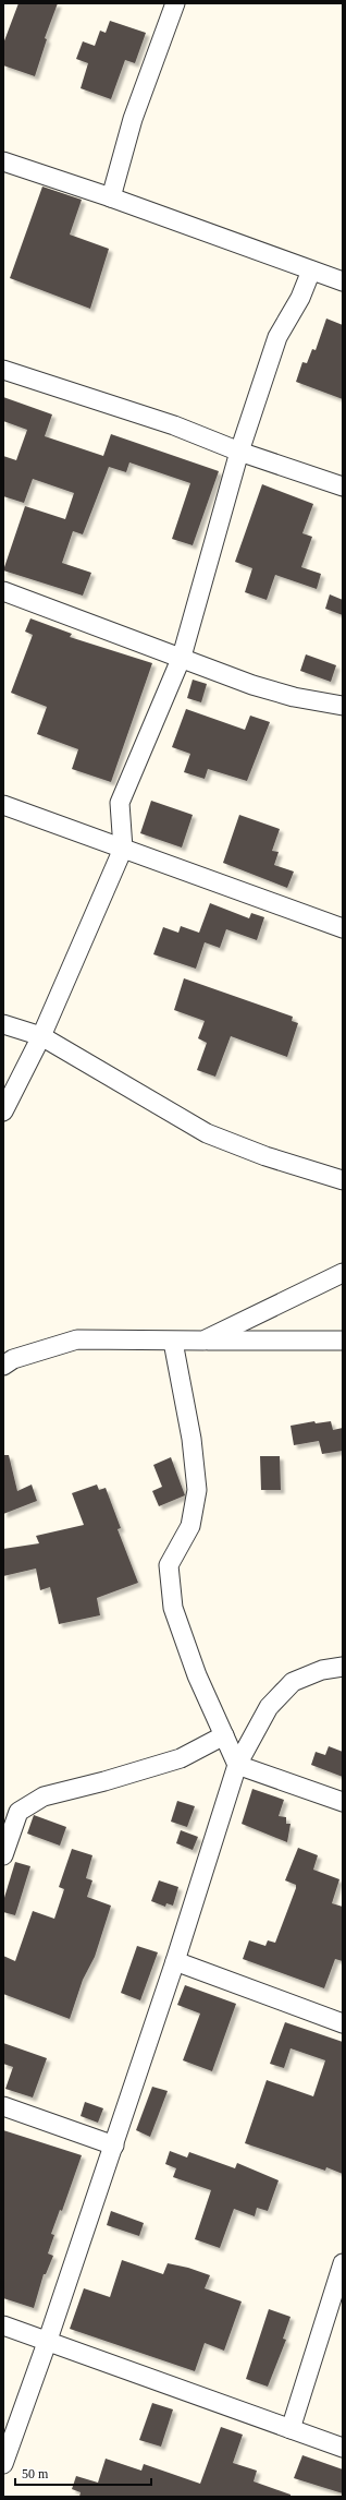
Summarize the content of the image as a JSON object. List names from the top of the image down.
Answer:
{
  "scale_bar": "50 m"
}
